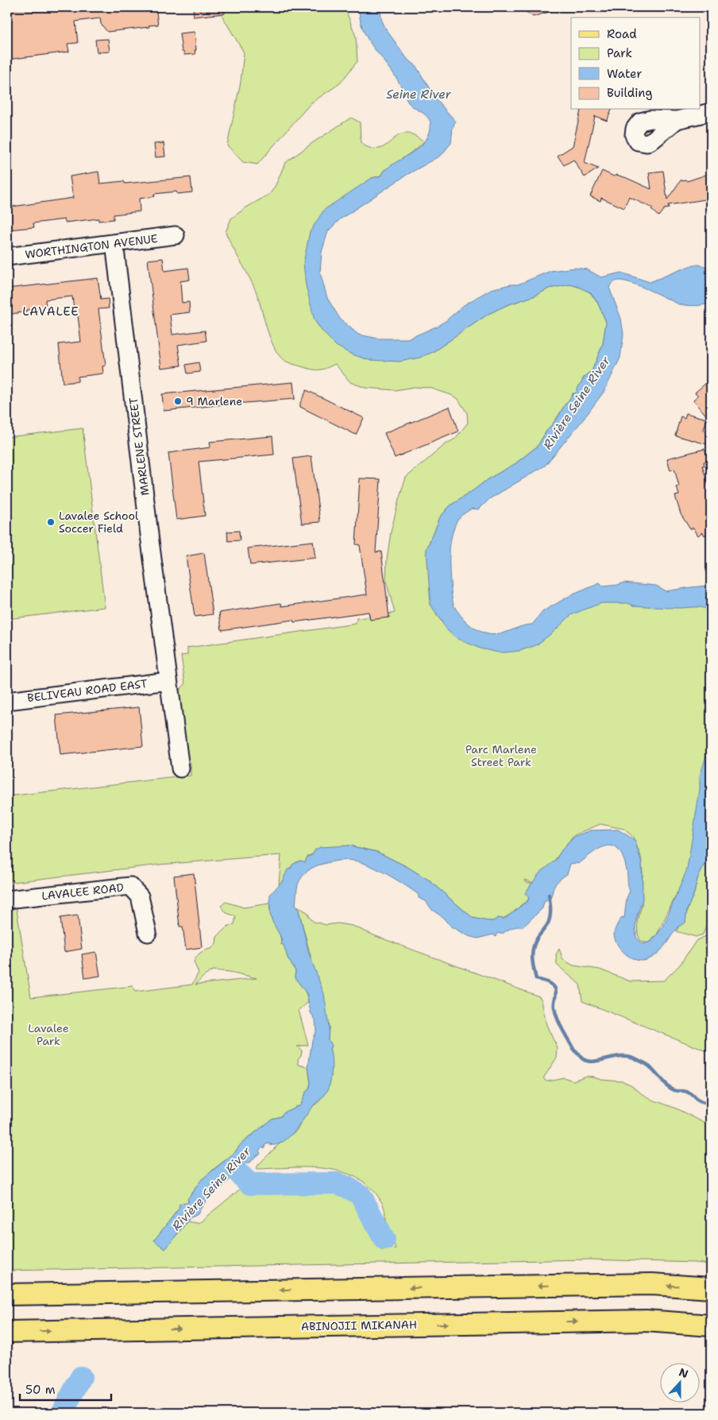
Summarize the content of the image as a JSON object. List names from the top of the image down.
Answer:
{
  "streets": {
    "main road": ["ABINOJII MIKANAH"],
    "street": [
      "WORTHINGTON AVENUE",
      "MARLENE STREET",
      "BELIVEAU ROAD EAST",
      "LAVALEE ROAD"
    ]
  },
  "crossings": [
    ["WORTHINGTON AVENUE", "MARLENE STREET"],
    ["MARLENE STREET", "BELIVEAU ROAD EAST"]
  ],
  "districts": ["LAVALEE"],
  "water": ["Seine River", "Rivière Seine River"],
  "parks": ["Parc Marlene Street Park", "Lavalee Park"],
  "places": ["9 Marlene", "Lavalee School Soccer Field"],
  "legend": [
    "Road",
    "Park",
    "Water",
    "Building"
  ],
  "scale_bar": "50 m",
  "north": "top"
}
